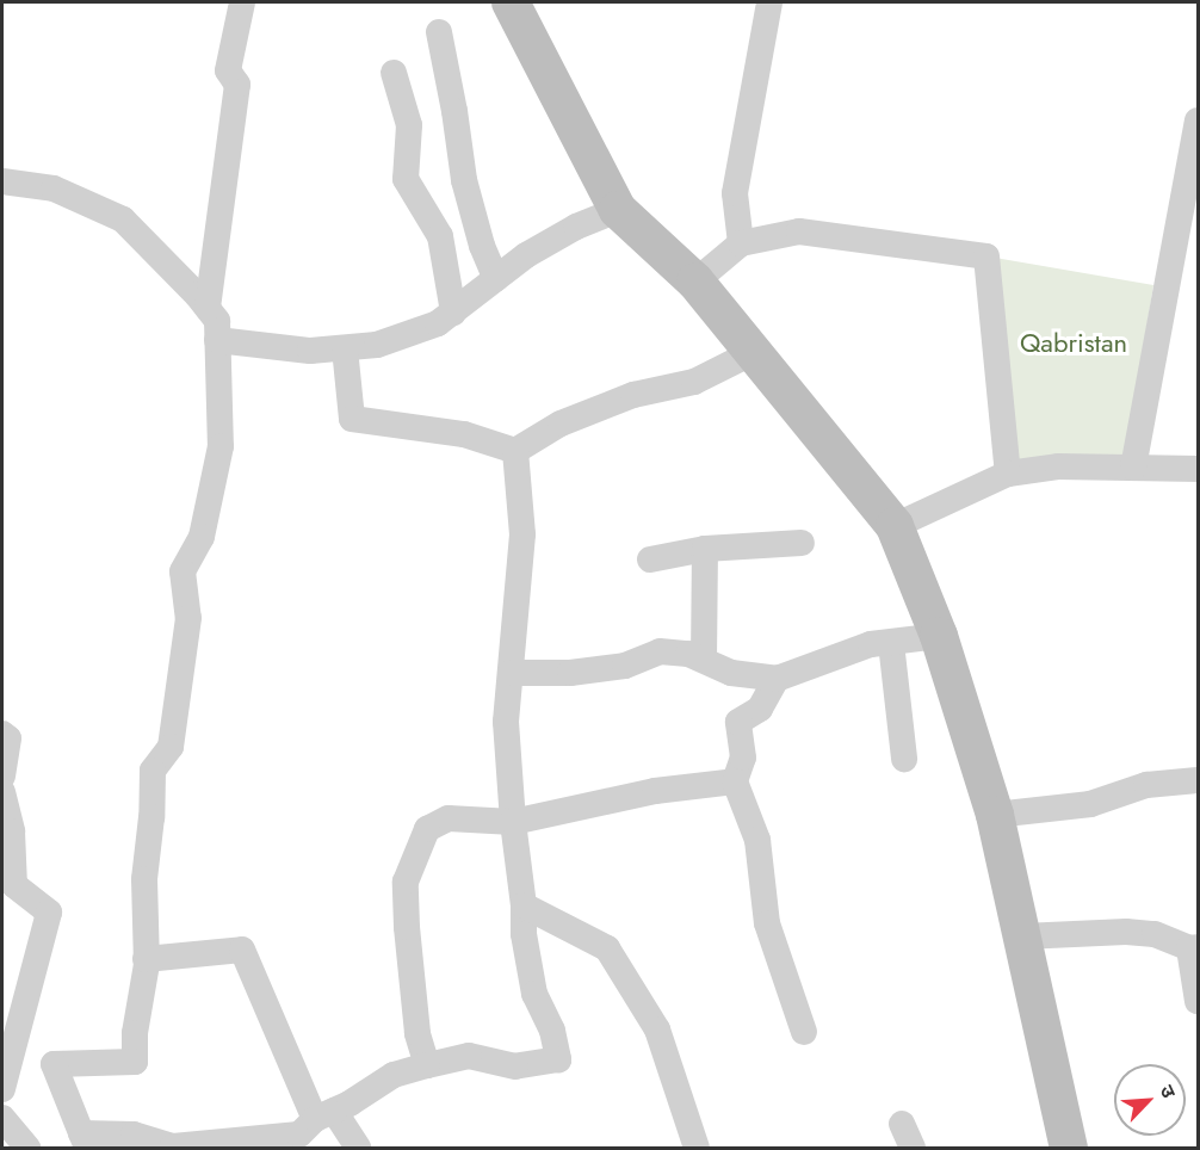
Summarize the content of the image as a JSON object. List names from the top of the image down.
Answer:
{
  "parks": ["Qabristan"],
  "north": "top right"
}
